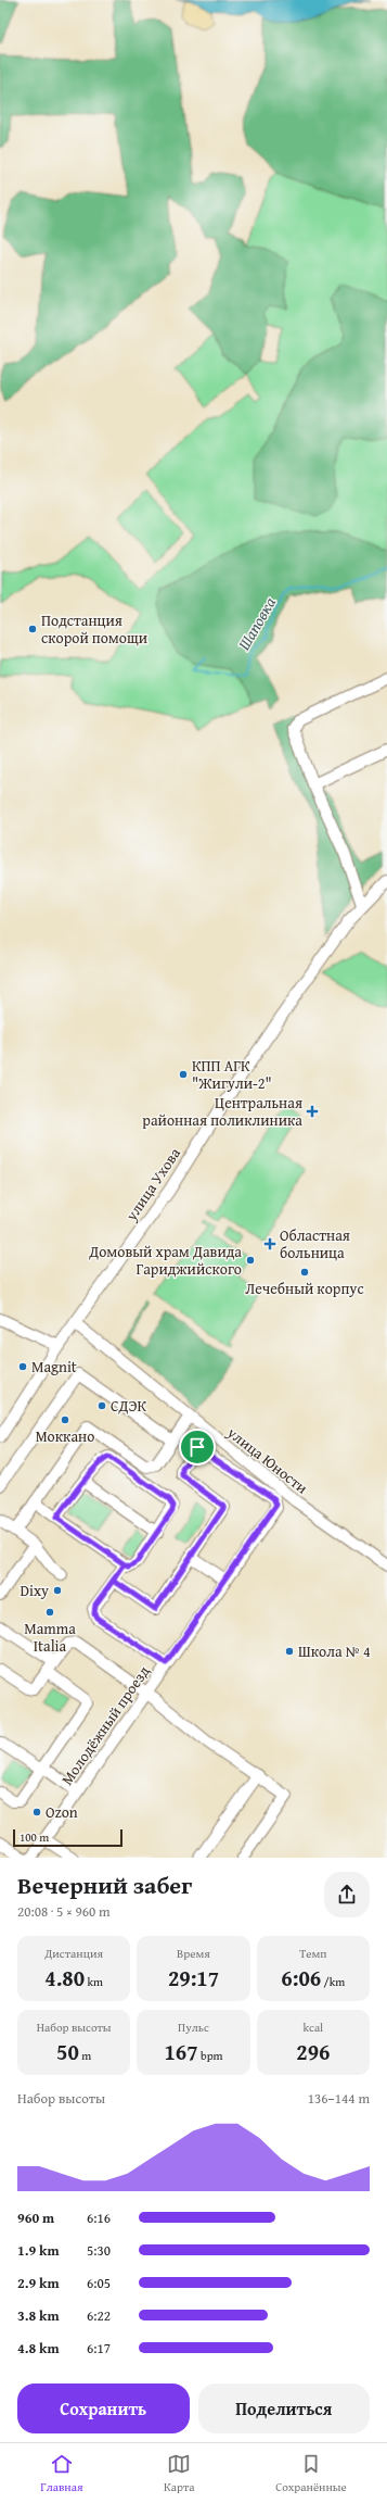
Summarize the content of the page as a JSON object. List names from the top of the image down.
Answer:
{
  "streets": {
    "street": ["улица Ухова", "улица Юности", "Молодёжный проезд"]
  },
  "crossings": [
    ["улица Ухова", "улица Юности"]
  ],
  "water": ["Шаповка"],
  "places": {
    "other": [
      "Подстанция скорой помощи",
      "КПП АГК \"Жигули-2\"",
      "Домовый храм Давида Гариджийского",
      "Лечебный корпус",
      "Magnit",
      "СДЭК",
      "Моккано",
      "Dixy",
      "Mamma Italia",
      "Школа № 4",
      "Ozon"
    ],
    "health": ["Центральная районная поликлиника", "Областная больница"]
  },
  "scale_bar": "100 m",
  "page": {
    "scale": "100 m",
    "heading": ["Вечерний забег", "20:08 · 5 × 960 m"],
    "stats": [
      ["Дистанция", "4.80 km"],
      ["Время", "29:17"],
      ["Темп", "6:06 /km"],
      ["Набор высоты", "50 m"],
      ["Пульс", "167 bpm"],
      ["kcal", "296"]
    ],
    "chart": ["Набор высоты", "136–144 m"],
    "list": [
      {
        "name": "960 m",
        "note": "6:16"
      },
      {
        "name": "1.9 km",
        "note": "5:30"
      },
      {
        "name": "2.9 km",
        "note": "6:05"
      },
      {
        "name": "3.8 km",
        "note": "6:22"
      },
      {
        "name": "4.8 km",
        "note": "6:17"
      }
    ],
    "buttons": ["Сохранить", "Поделиться"],
    "tabs": ["Главная", "Карта", "Сохранённые"]
  }
}
